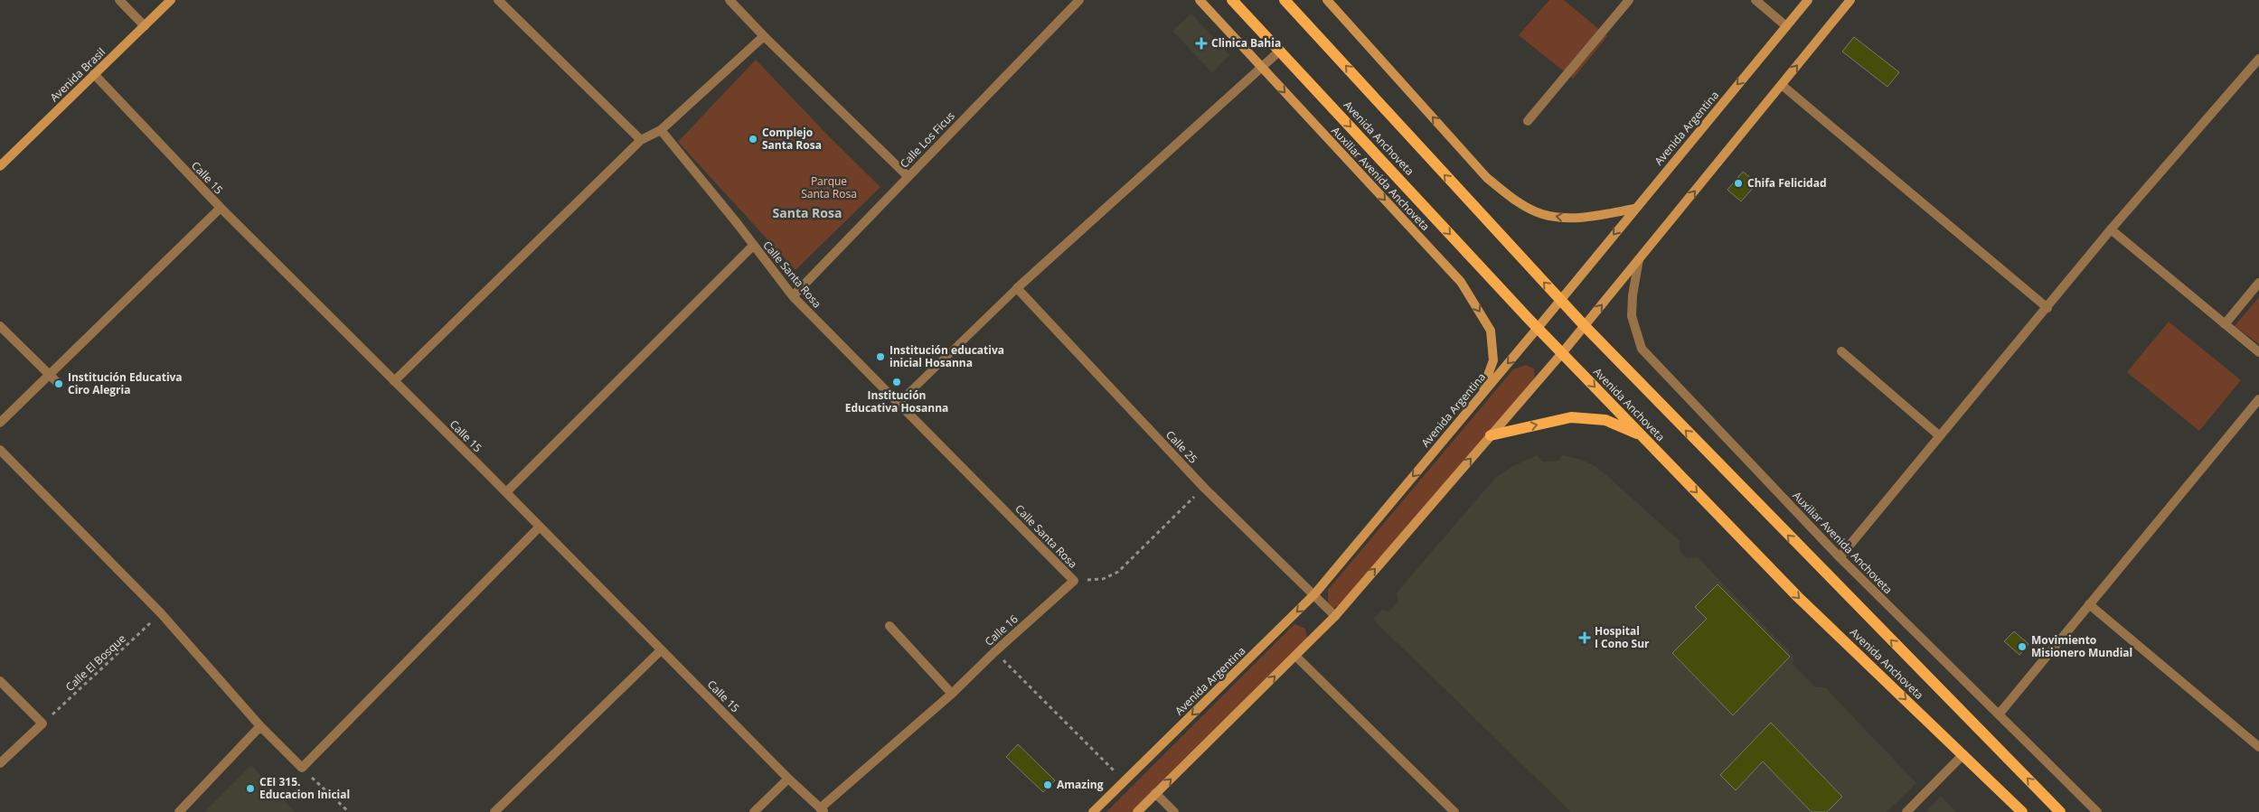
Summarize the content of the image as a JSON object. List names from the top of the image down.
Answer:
{
  "streets": {
    "main road": [
      "Avenida Brasil",
      "Avenida Argentina",
      "Avenida Anchoveta",
      "Auxiliar Avenida Anchoveta"
    ],
    "street": [
      "Calle Los Ficus",
      "Calle 15",
      "Calle Santa Rosa",
      "Calle 25",
      "Calle 16"
    ],
    "path": ["Calle El Bosque"]
  },
  "crossings": [
    ["Avenida Brasil", "Calle 15"],
    ["Avenida Argentina", "Avenida Anchoveta"],
    ["Avenida Argentina", "Auxiliar Avenida Anchoveta"],
    ["Avenida Argentina", "Calle 25"],
    ["Calle Los Ficus", "Calle Santa Rosa"],
    ["Calle 15", "Calle 16"],
    ["Calle Santa Rosa", "Calle 16"]
  ],
  "districts": ["Santa Rosa"],
  "parks": ["Parque Santa Rosa"],
  "places": {
    "health": ["Clinica Bahia", "Hospital I Cono Sur"],
    "other": [
      "Complejo Santa Rosa",
      "Chifa Felicidad",
      "Institución educativa inicial Hosanna",
      "Institución Educativa Hosanna",
      "Institución Educativa Ciro Alegria",
      "Movimiento Misionero Mundial",
      "Amazing",
      "CEI 315. Educacion Inicial"
    ]
  }
}
